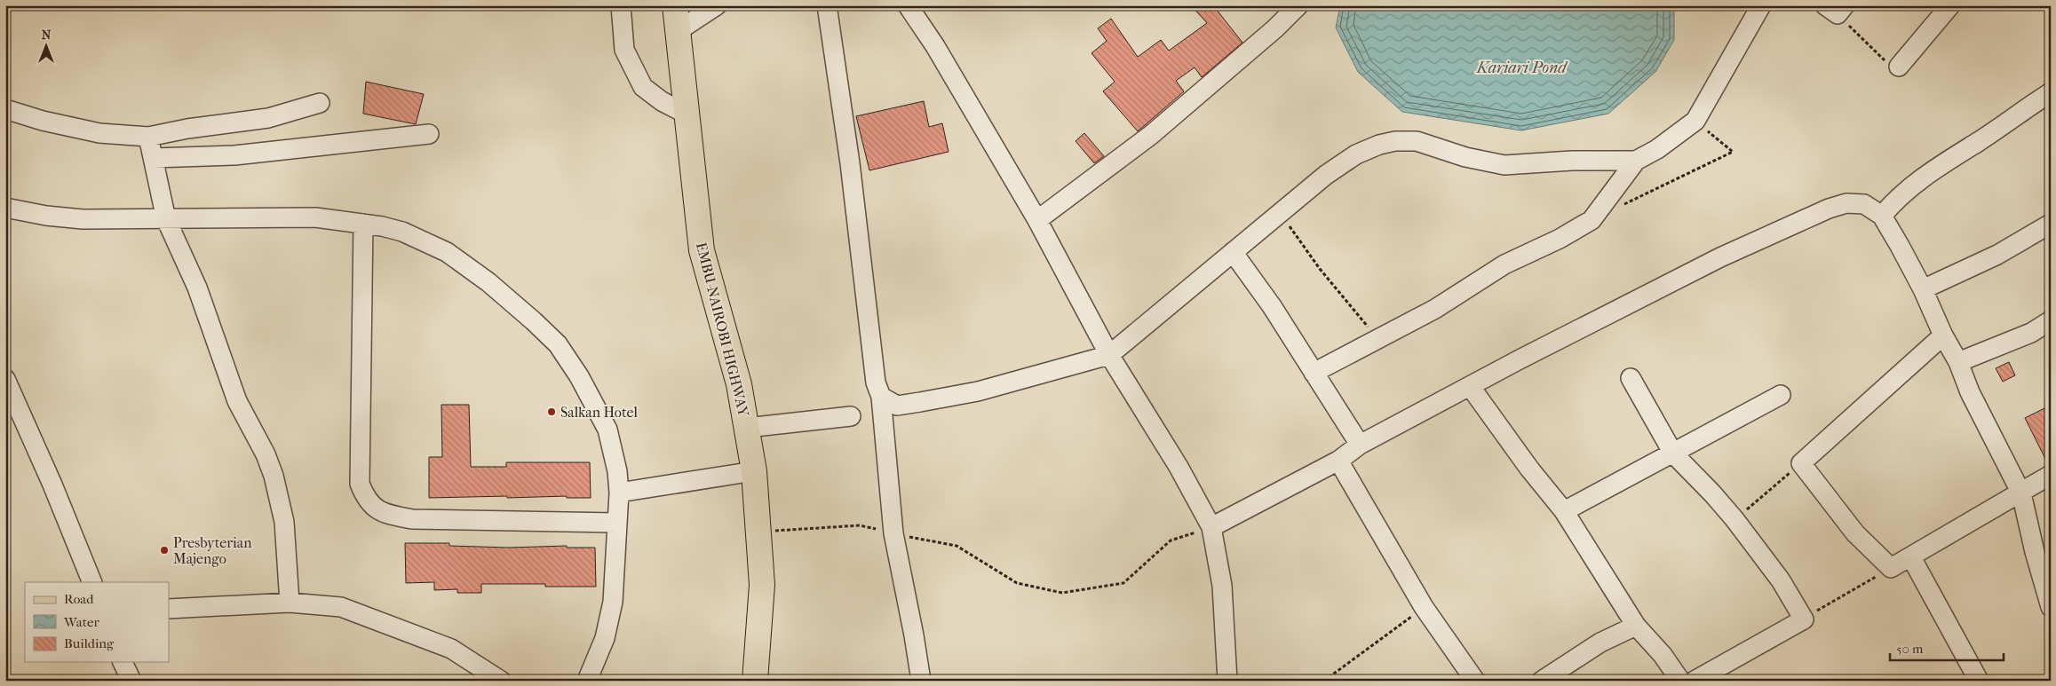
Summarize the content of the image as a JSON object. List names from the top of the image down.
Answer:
{
  "streets": {
    "main road": ["EMBU-NAIROBI HIGHWAY"]
  },
  "water": ["Kariari Pond"],
  "places": ["Salkan Hotel", "Presbyterian Majengo"],
  "legend": ["Road", "Water", "Building"],
  "scale_bar": "50 m",
  "north": "top"
}
